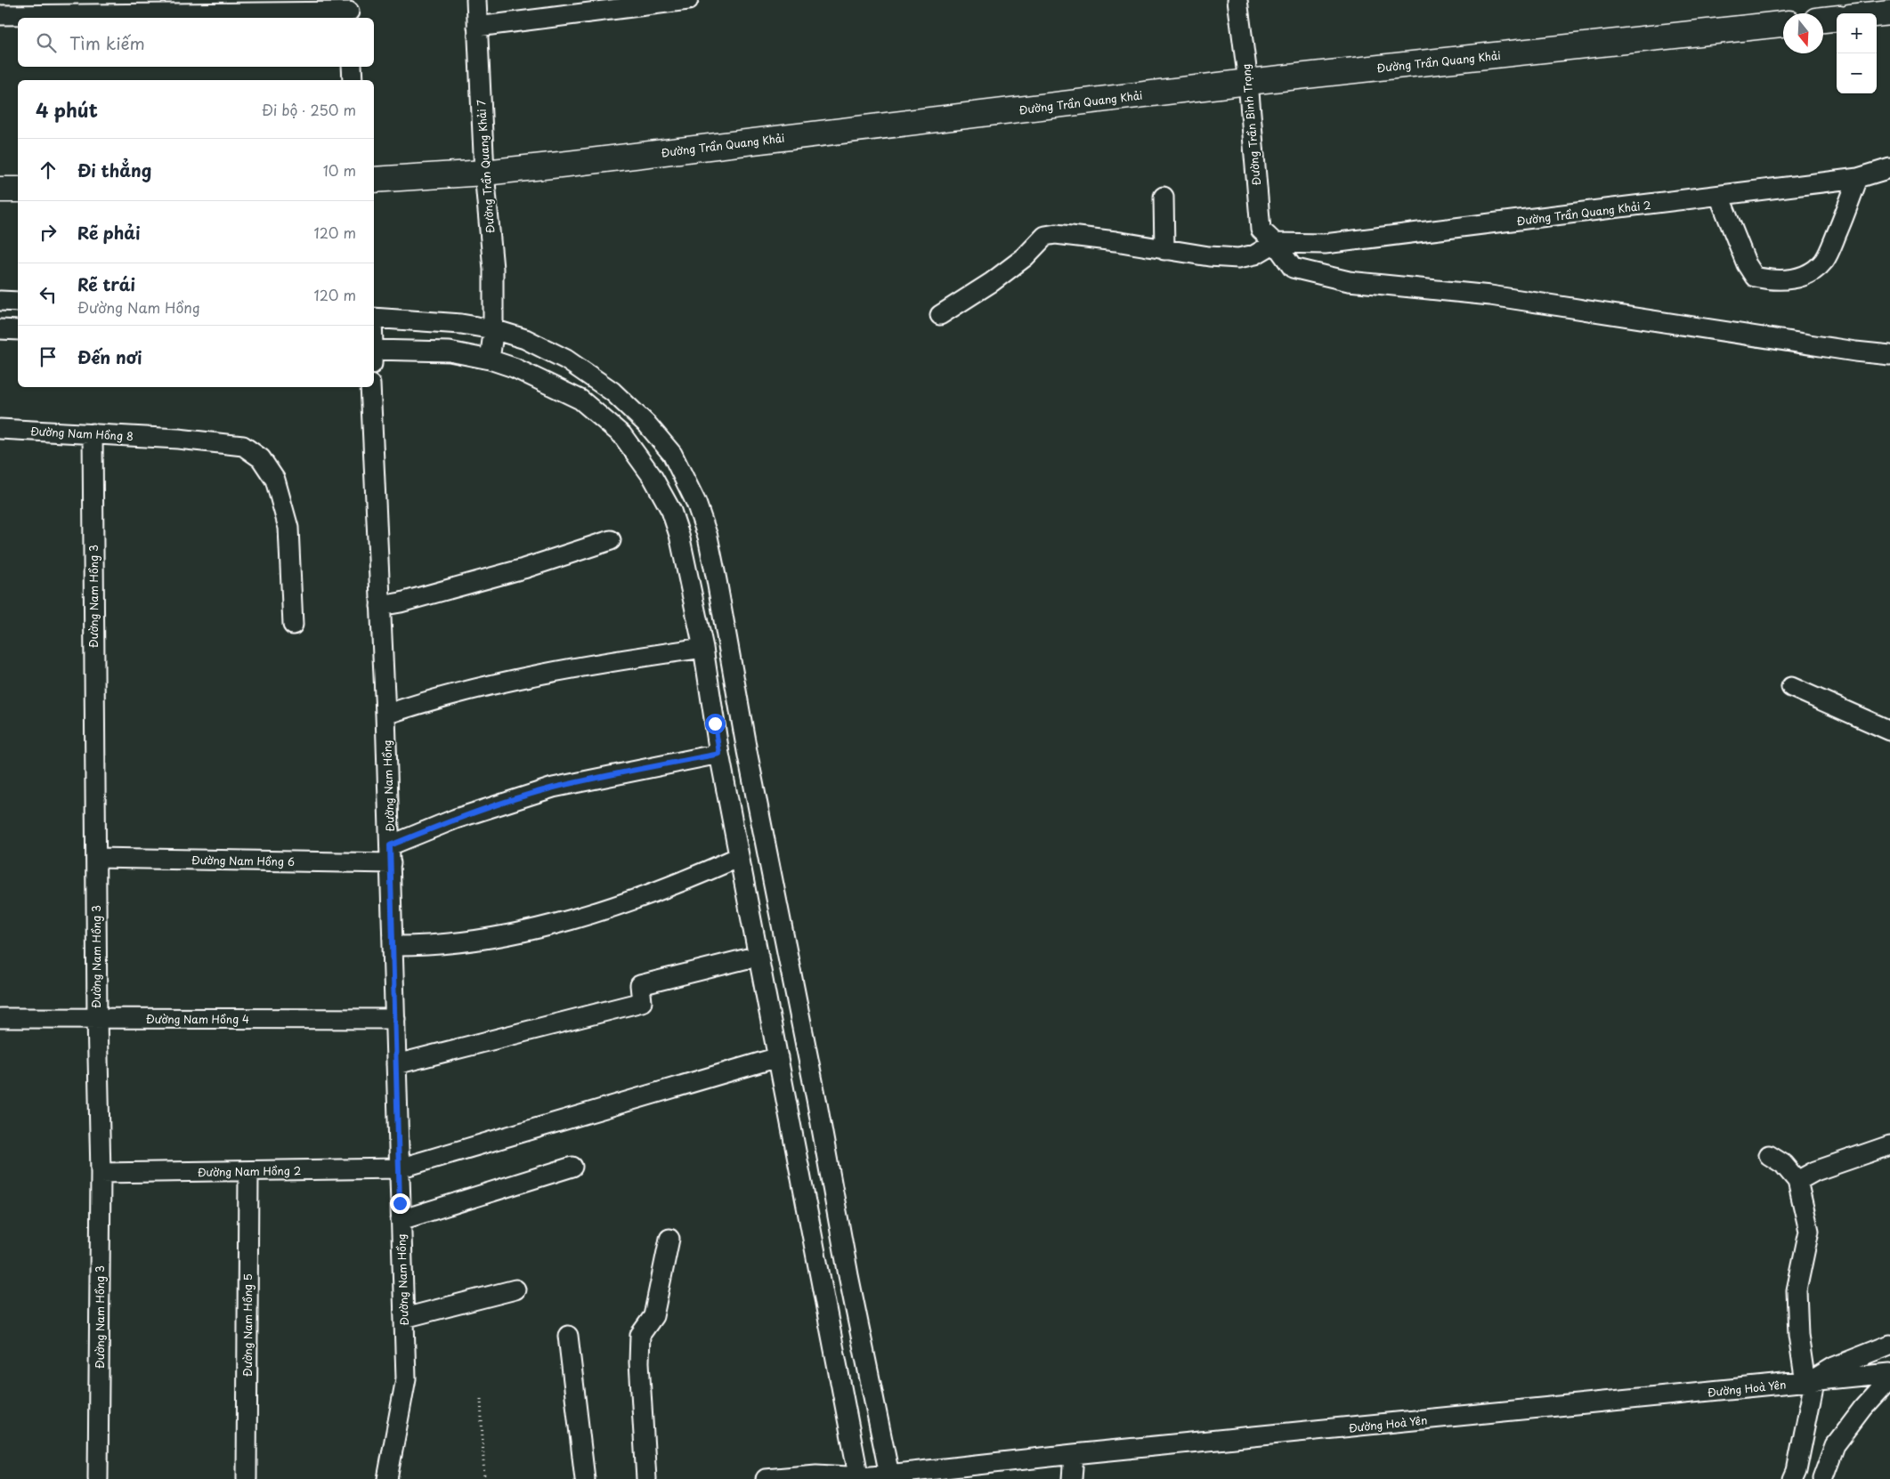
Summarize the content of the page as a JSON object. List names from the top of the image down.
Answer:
{
  "streets": {
    "main road": ["Đường Trần Quang Khải"],
    "street": [
      "Đường Trần Bình Trọng",
      "Đường Trần Quang Khải 7",
      "Đường Trần Quang Khải 2",
      "Đường Nam Hồng 8",
      "Đường Nam Hồng 3",
      "Đường Nam Hồng",
      "Đường Nam Hồng 6",
      "Đường Nam Hồng 4",
      "Đường Nam Hồng 2",
      "Đường Nam Hồng 5",
      "Đường Hoà Yên"
    ]
  },
  "crossings": [
    ["Đường Trần Quang Khải", "Đường Trần Bình Trọng"],
    ["Đường Trần Quang Khải", "Đường Trần Quang Khải 7"],
    ["Đường Trần Bình Trọng", "Đường Trần Quang Khải 2"],
    ["Đường Nam Hồng 8", "Đường Nam Hồng 3"],
    ["Đường Nam Hồng 3", "Đường Nam Hồng 6"],
    ["Đường Nam Hồng 3", "Đường Nam Hồng 4"],
    ["Đường Nam Hồng 3", "Đường Nam Hồng 2"],
    ["Đường Nam Hồng", "Đường Nam Hồng 6"],
    ["Đường Nam Hồng", "Đường Nam Hồng 4"],
    ["Đường Nam Hồng", "Đường Nam Hồng 2"],
    ["Đường Nam Hồng 2", "Đường Nam Hồng 5"]
  ],
  "north": "bottom",
  "page": {
    "map_buttons": ["+", "−"],
    "search": "Tìm kiếm",
    "heading": ["4 phút", "Đi bộ · 250 m"],
    "list": [
      ["Đi thẳng", "10 m"],
      ["Rẽ phải", "120 m"],
      ["Rẽ trái", "Đường Nam Hồng", "120 m"],
      "Đến nơi"
    ]
  }
}
